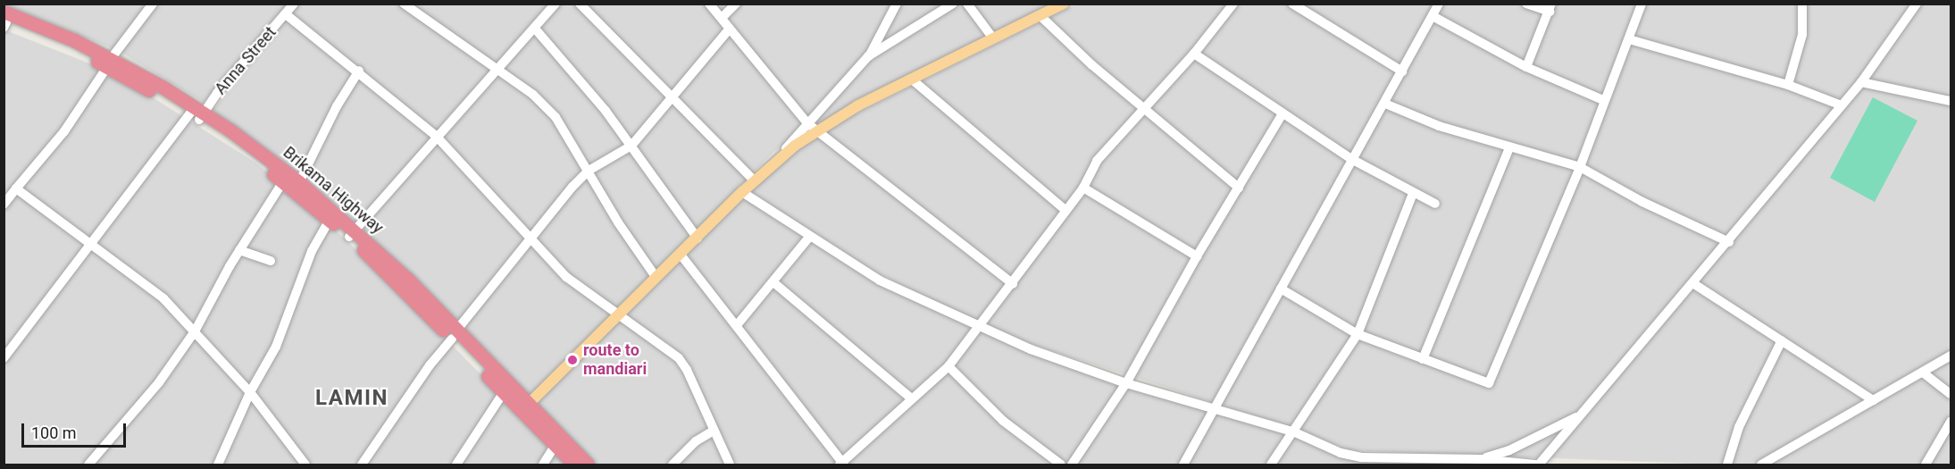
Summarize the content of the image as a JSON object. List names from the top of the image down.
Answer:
{
  "streets": {
    "highway": ["Brikama Highway"],
    "street": ["Anna Street"]
  },
  "crossings": [
    ["Anna Street", "Brikama Highway"]
  ],
  "districts": ["LAMIN"],
  "places": ["route to mandiari"],
  "scale_bar": "100 m"
}
